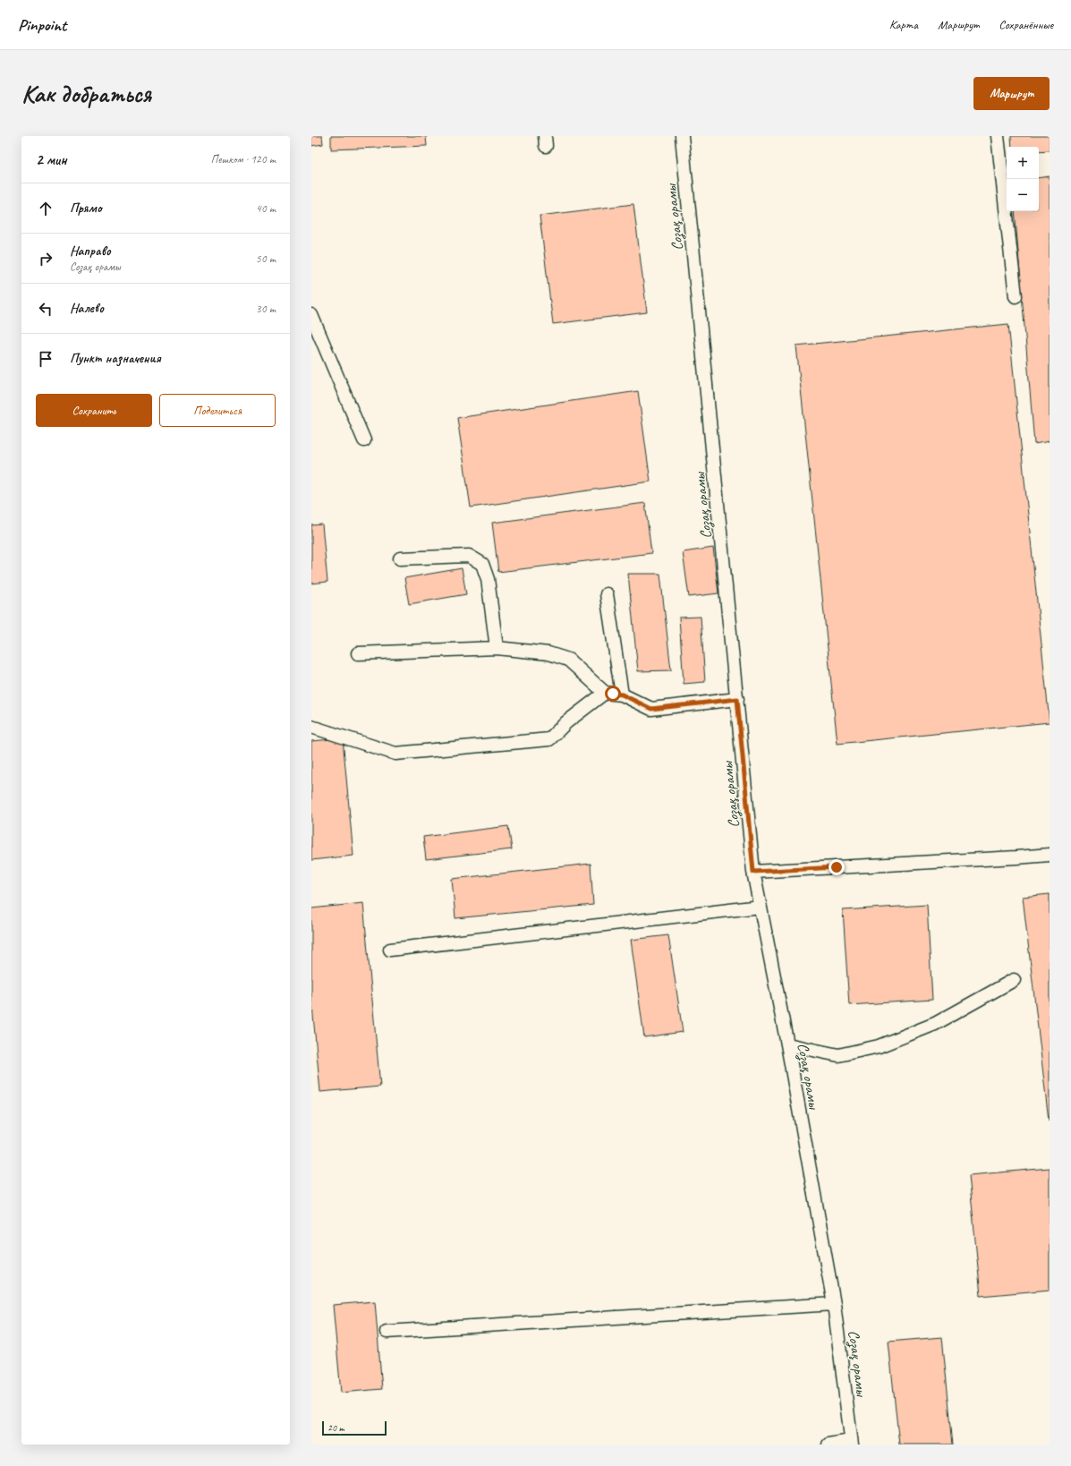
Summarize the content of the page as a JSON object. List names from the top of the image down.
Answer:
{
  "streets": {
    "lane": ["Созақ орамы"]
  },
  "scale_bar": "20 m",
  "page": {
    "header": "Pinpoint",
    "nav": ["Карта", "Маршрут", "Сохранённые"],
    "buttons": [
      "Маршрут",
      ["Сохранить", "Поделиться"]
    ],
    "title": "Как добраться",
    "heading": ["2 мин", "Пешком · 120 m"],
    "map_buttons": ["+", "−"],
    "list": [
      ["Прямо", "40 m"],
      ["Направо", "Созақ орамы", "50 m"],
      ["Налево", "30 m"],
      "Пункт назначения"
    ],
    "scale": "20 m"
  }
}
